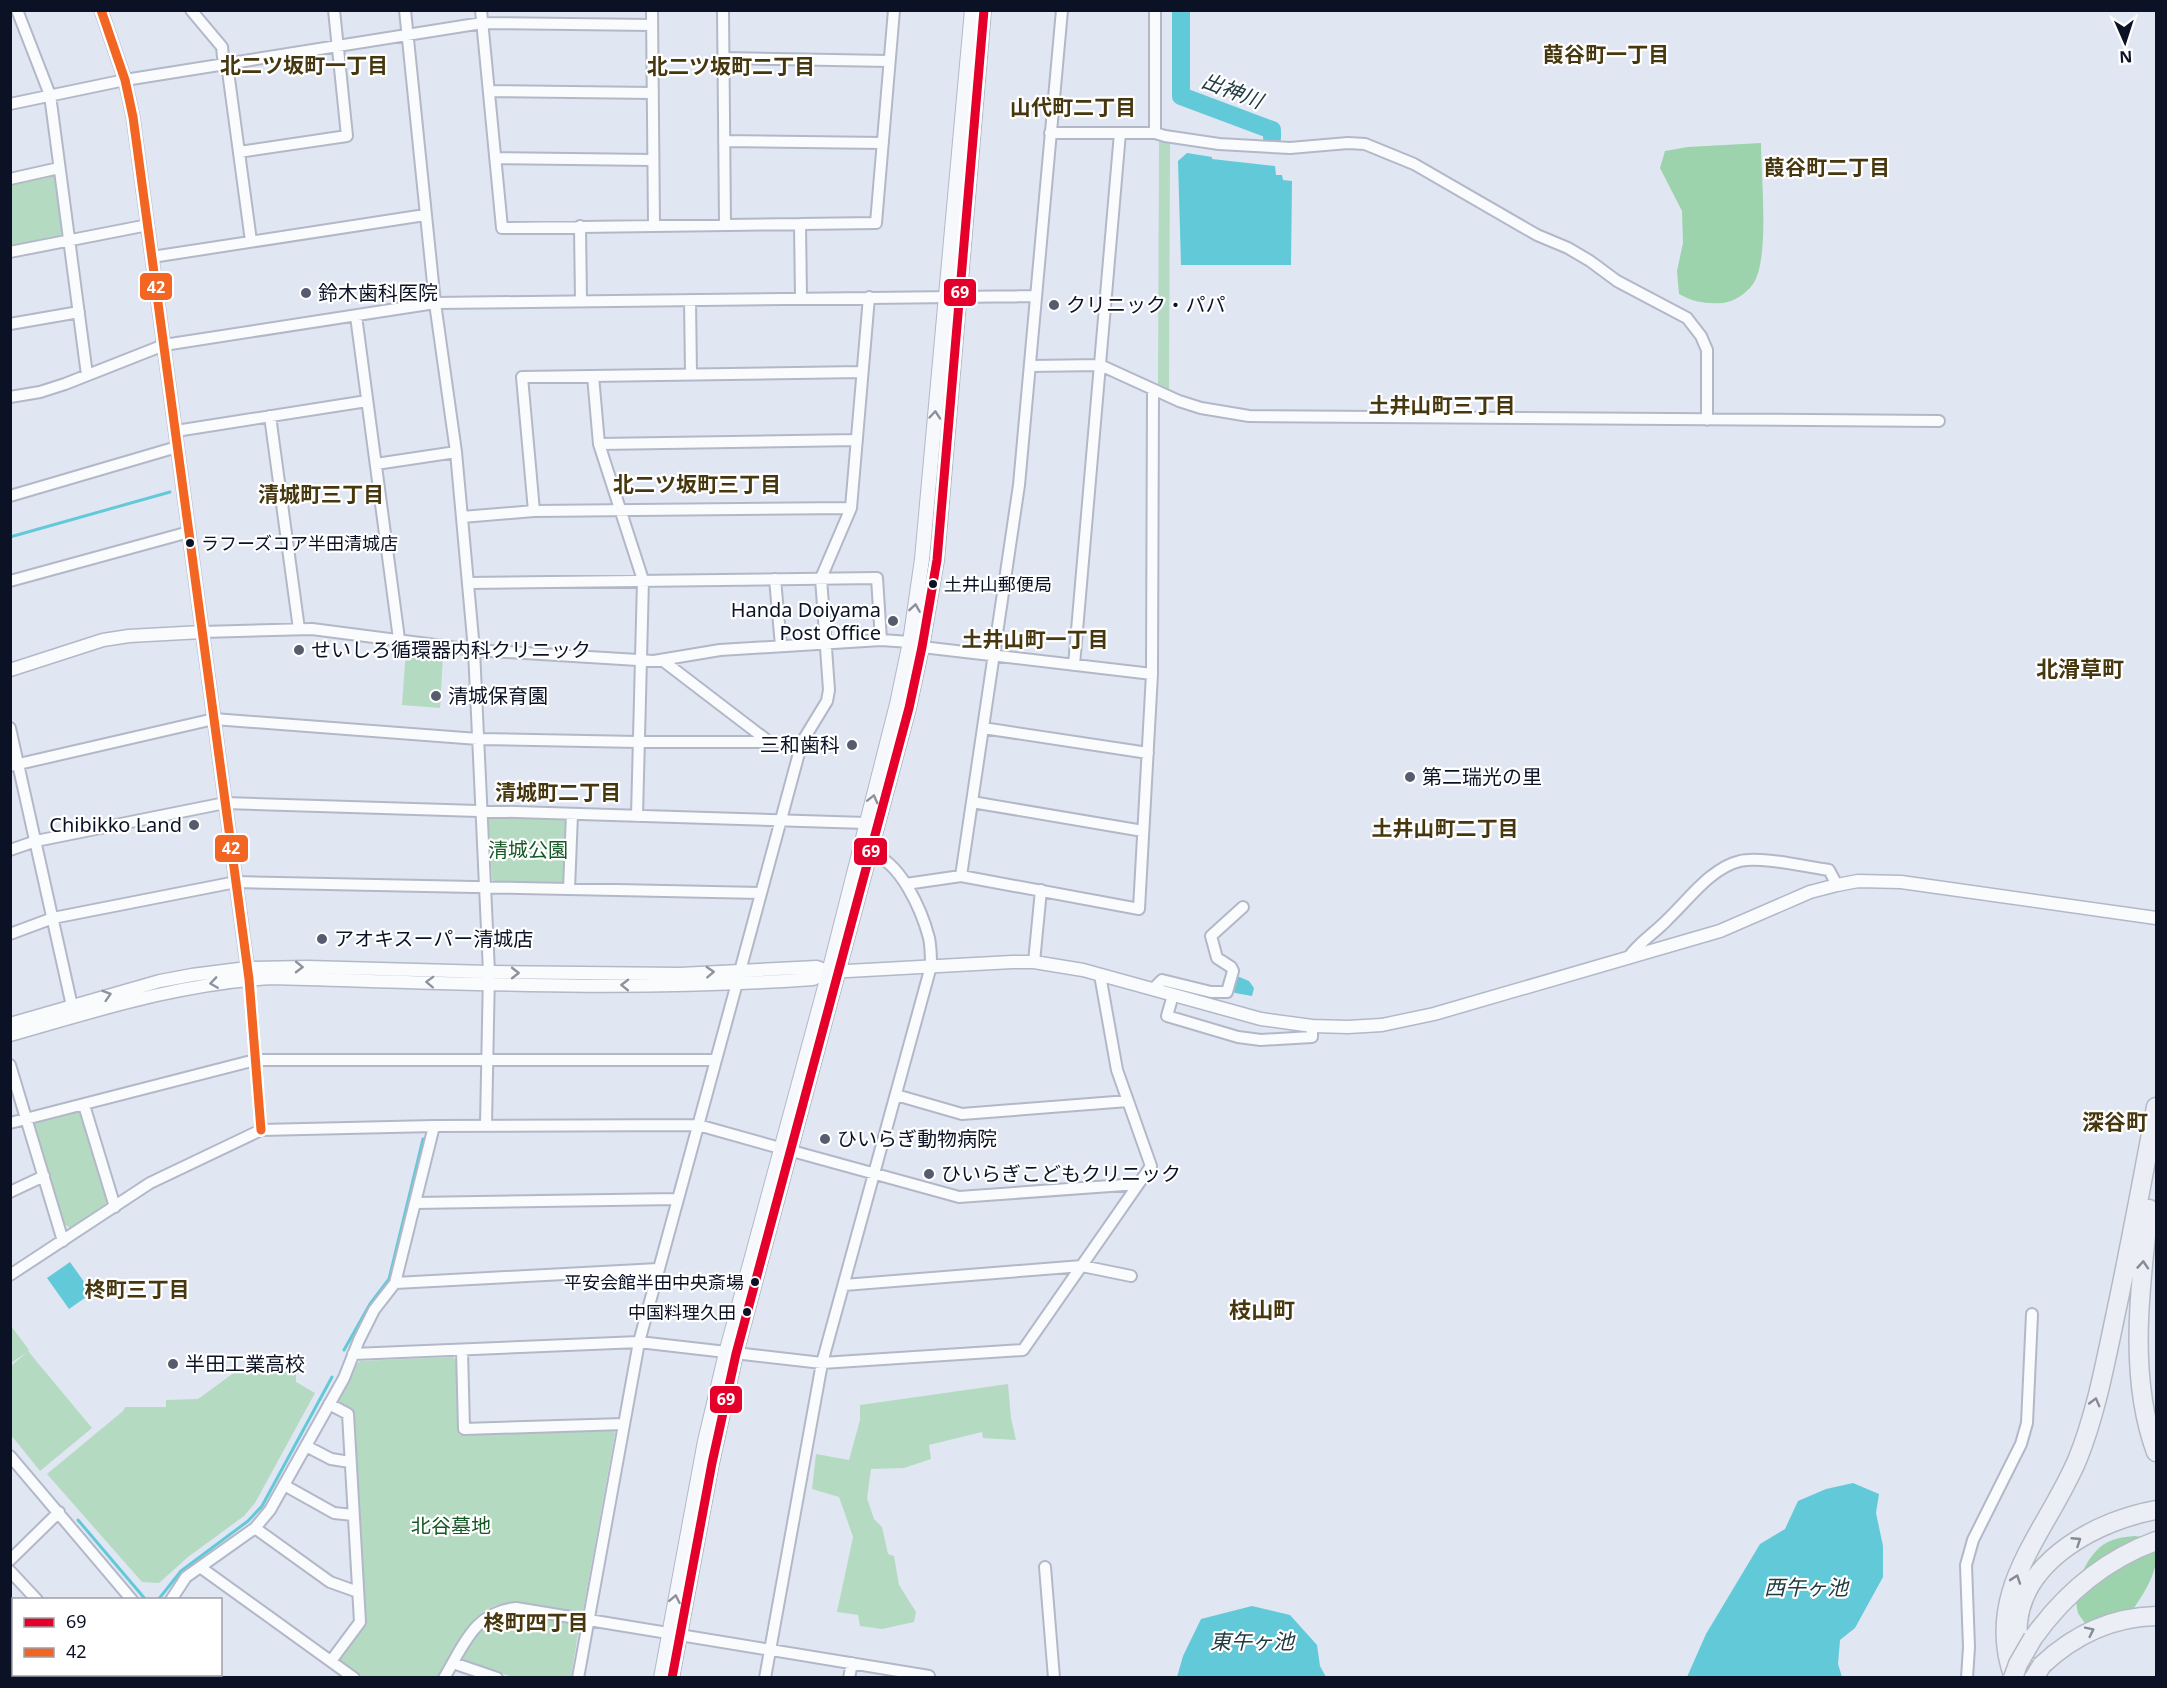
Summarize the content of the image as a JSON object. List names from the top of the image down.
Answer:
{
  "districts": [
    "葭谷町一丁目",
    "北二ツ坂町一丁目",
    "北二ツ坂町二丁目",
    "山代町二丁目",
    "葭谷町二丁目",
    "土井山町三丁目",
    "北二ツ坂町三丁目",
    "清城町三丁目",
    "土井山町一丁目",
    "北滑草町",
    "清城町二丁目",
    "土井山町二丁目",
    "深谷町",
    "柊町三丁目",
    "枝山町",
    "柊町四丁目"
  ],
  "water": ["出神川", "西午ヶ池", "東午ヶ池"],
  "parks": ["清城公園", "北谷墓地"],
  "places": [
    "鈴木歯科医院",
    "クリニック・パパ",
    "ラフーズコア半田清城店",
    "土井山郵便局",
    "Handa Doiyama Post Office",
    "せいしろ循環器内科クリニック",
    "清城保育園",
    "三和歯科",
    "第二瑞光の里",
    "Chibikko Land",
    "アオキスーパー清城店",
    "ひいらぎ動物病院",
    "ひいらぎこどもクリニック",
    "平安会館半田中央斎場",
    "中国料理久田",
    "半田工業高校"
  ],
  "lines": ["transit line 69", "transit line 42"],
  "legend": ["69", "42"],
  "north": "bottom"
}
